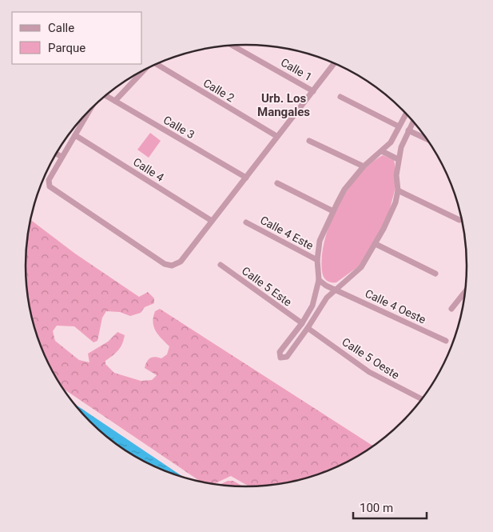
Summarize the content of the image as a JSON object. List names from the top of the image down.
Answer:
{
  "streets": {
    "street": [
      "Calle 1",
      "Calle 2",
      "Calle 3",
      "Calle 4",
      "Calle 4 Este",
      "Calle 5 Este",
      "Calle 4 Oeste",
      "Calle 5 Oeste"
    ]
  },
  "districts": ["Urb. Los Mangales"],
  "legend": ["Calle", "Parque"],
  "scale_bar": "100 m"
}
